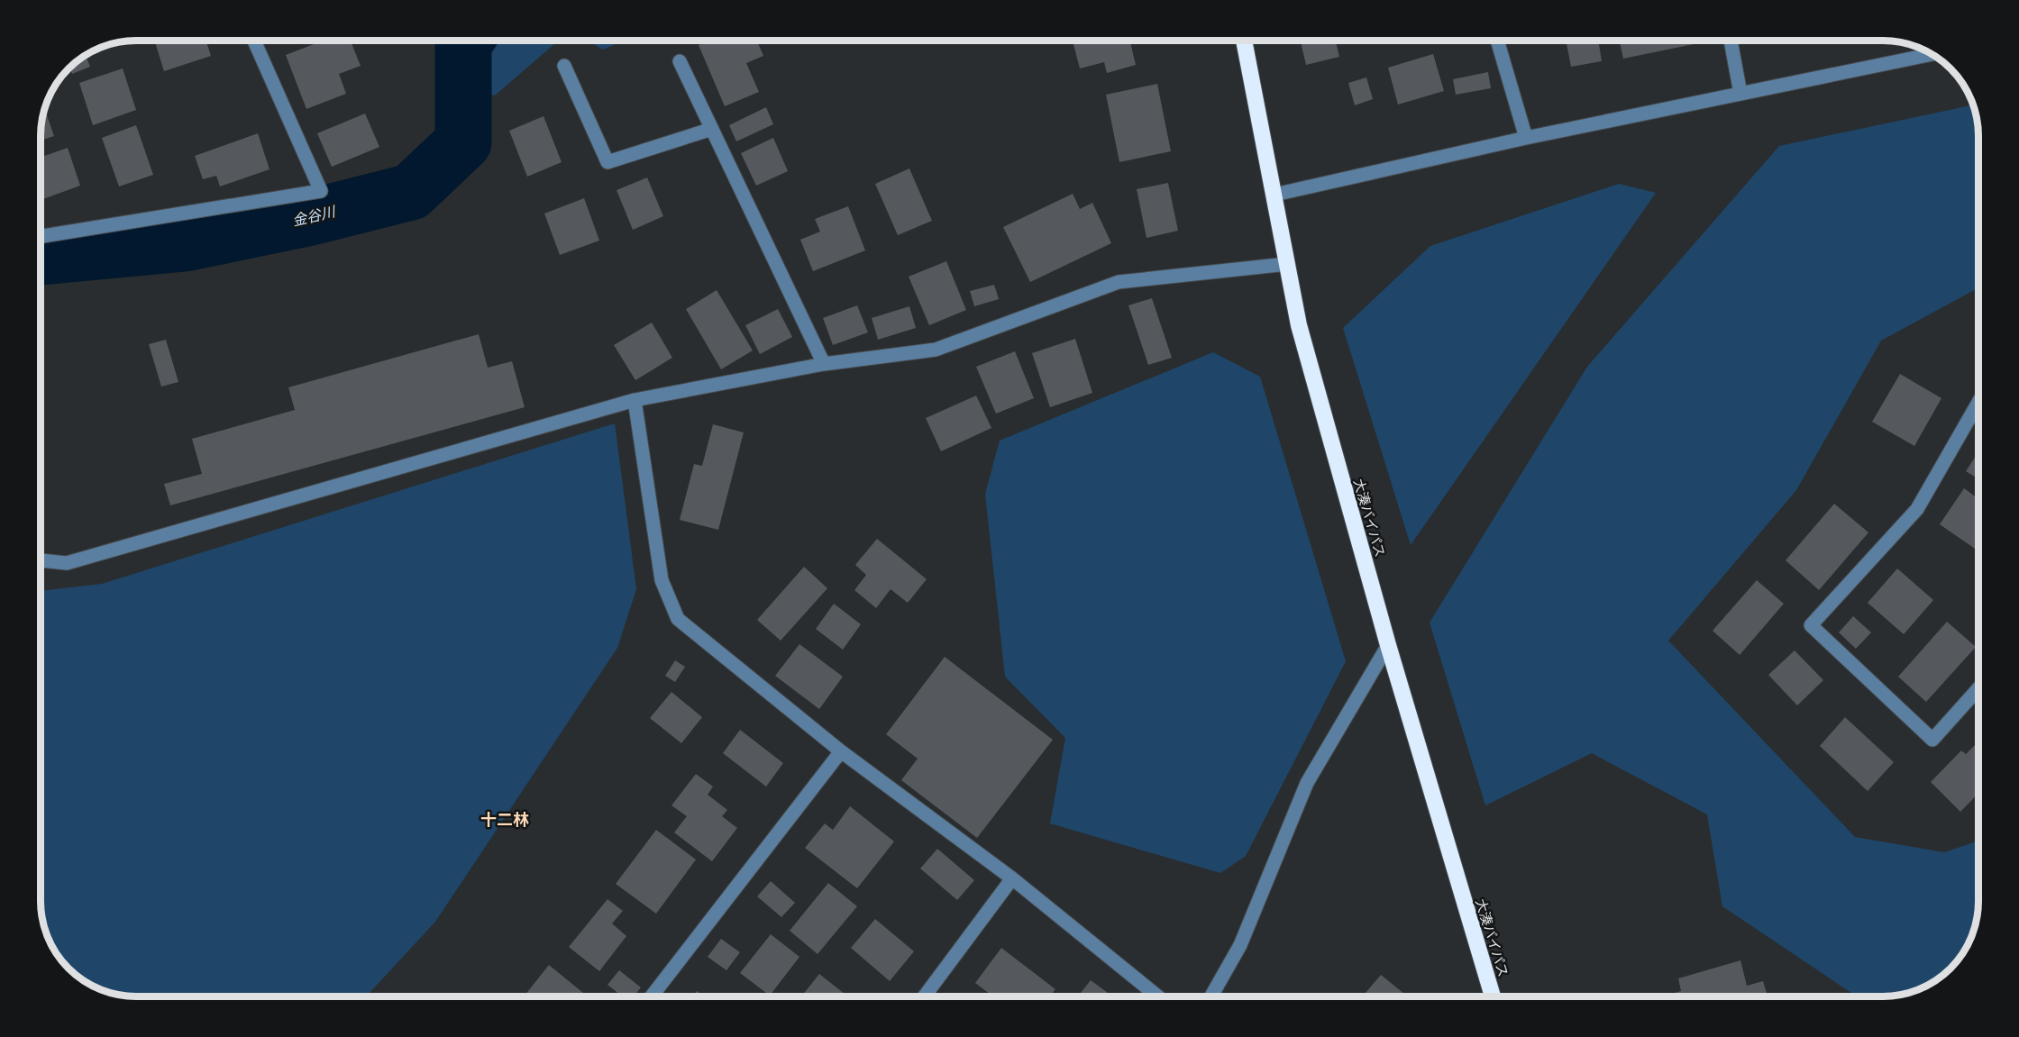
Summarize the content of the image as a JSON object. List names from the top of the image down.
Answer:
{
  "streets": {
    "highway": ["大湊バイパス"]
  },
  "districts": ["十二林"],
  "water": ["金谷川"]
}
